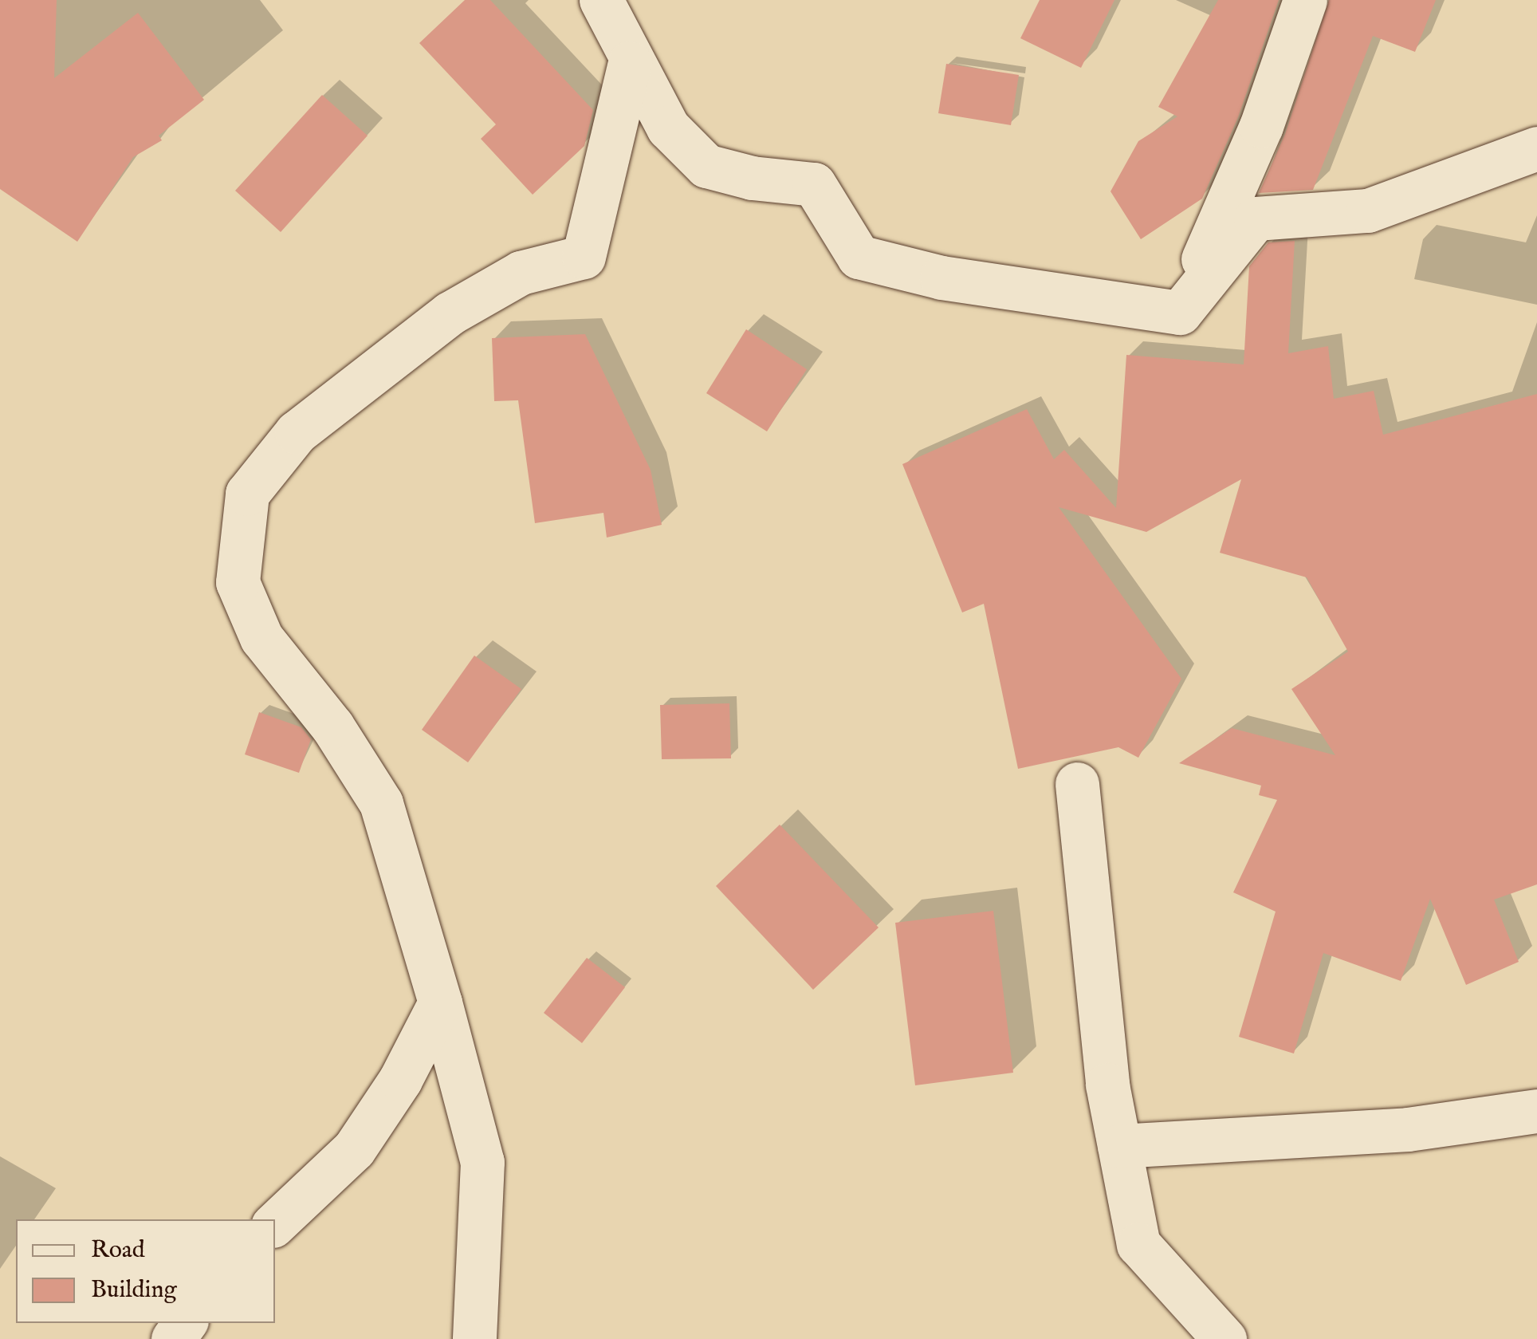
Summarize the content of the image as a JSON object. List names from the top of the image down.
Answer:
{
  "legend": ["Road", "Building"]
}
